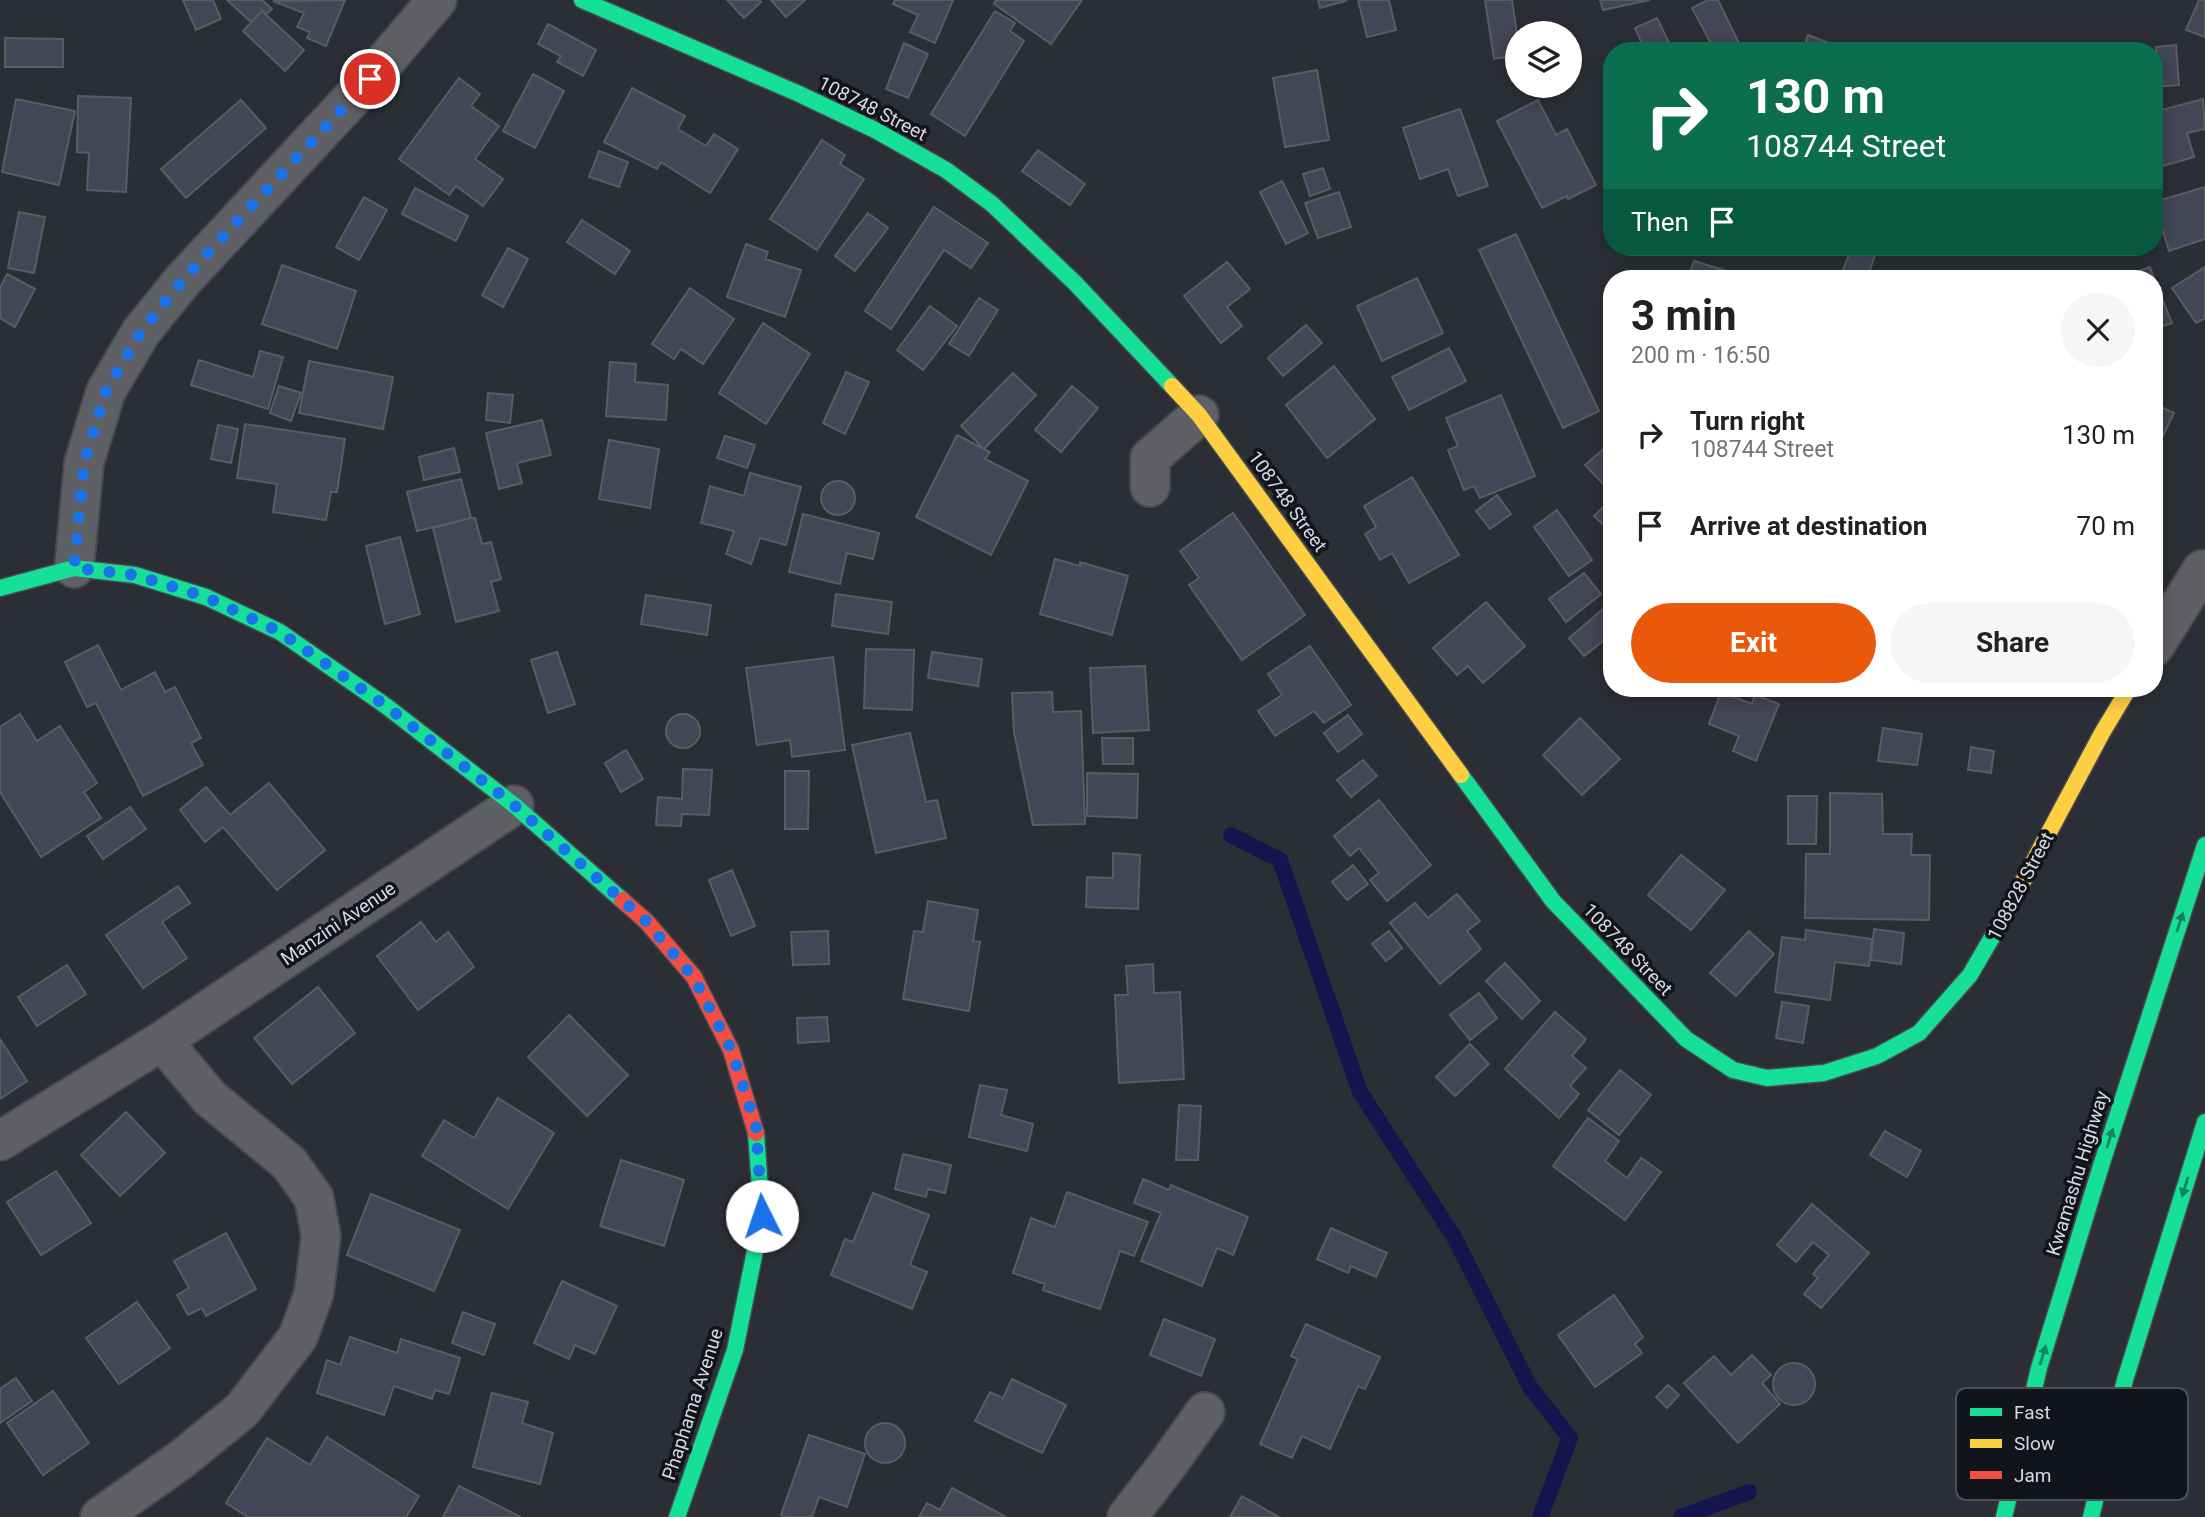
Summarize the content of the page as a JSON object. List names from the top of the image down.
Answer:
{
  "streets": {
    "street": [
      "108748 Street",
      "108828 Street",
      "Manzini Avenue",
      "Kwamashu Highway",
      "Phaphama Avenue"
    ]
  },
  "crossings": [
    ["108748 Street", "108828 Street"],
    ["Manzini Avenue", "Phaphama Avenue"]
  ],
  "legend": ["Fast", "Slow", "Jam"],
  "page": {
    "turn": ["130 m", "108744 Street"],
    "then": "Then",
    "heading": ["3 min", "200 m · 16:50"],
    "list": [
      {
        "name": "Turn right",
        "note": "108744 Street",
        "value": "130 m"
      },
      {
        "name": "Arrive at destination",
        "value": "70 m"
      }
    ],
    "buttons": ["Exit", "Share"]
  }
}
